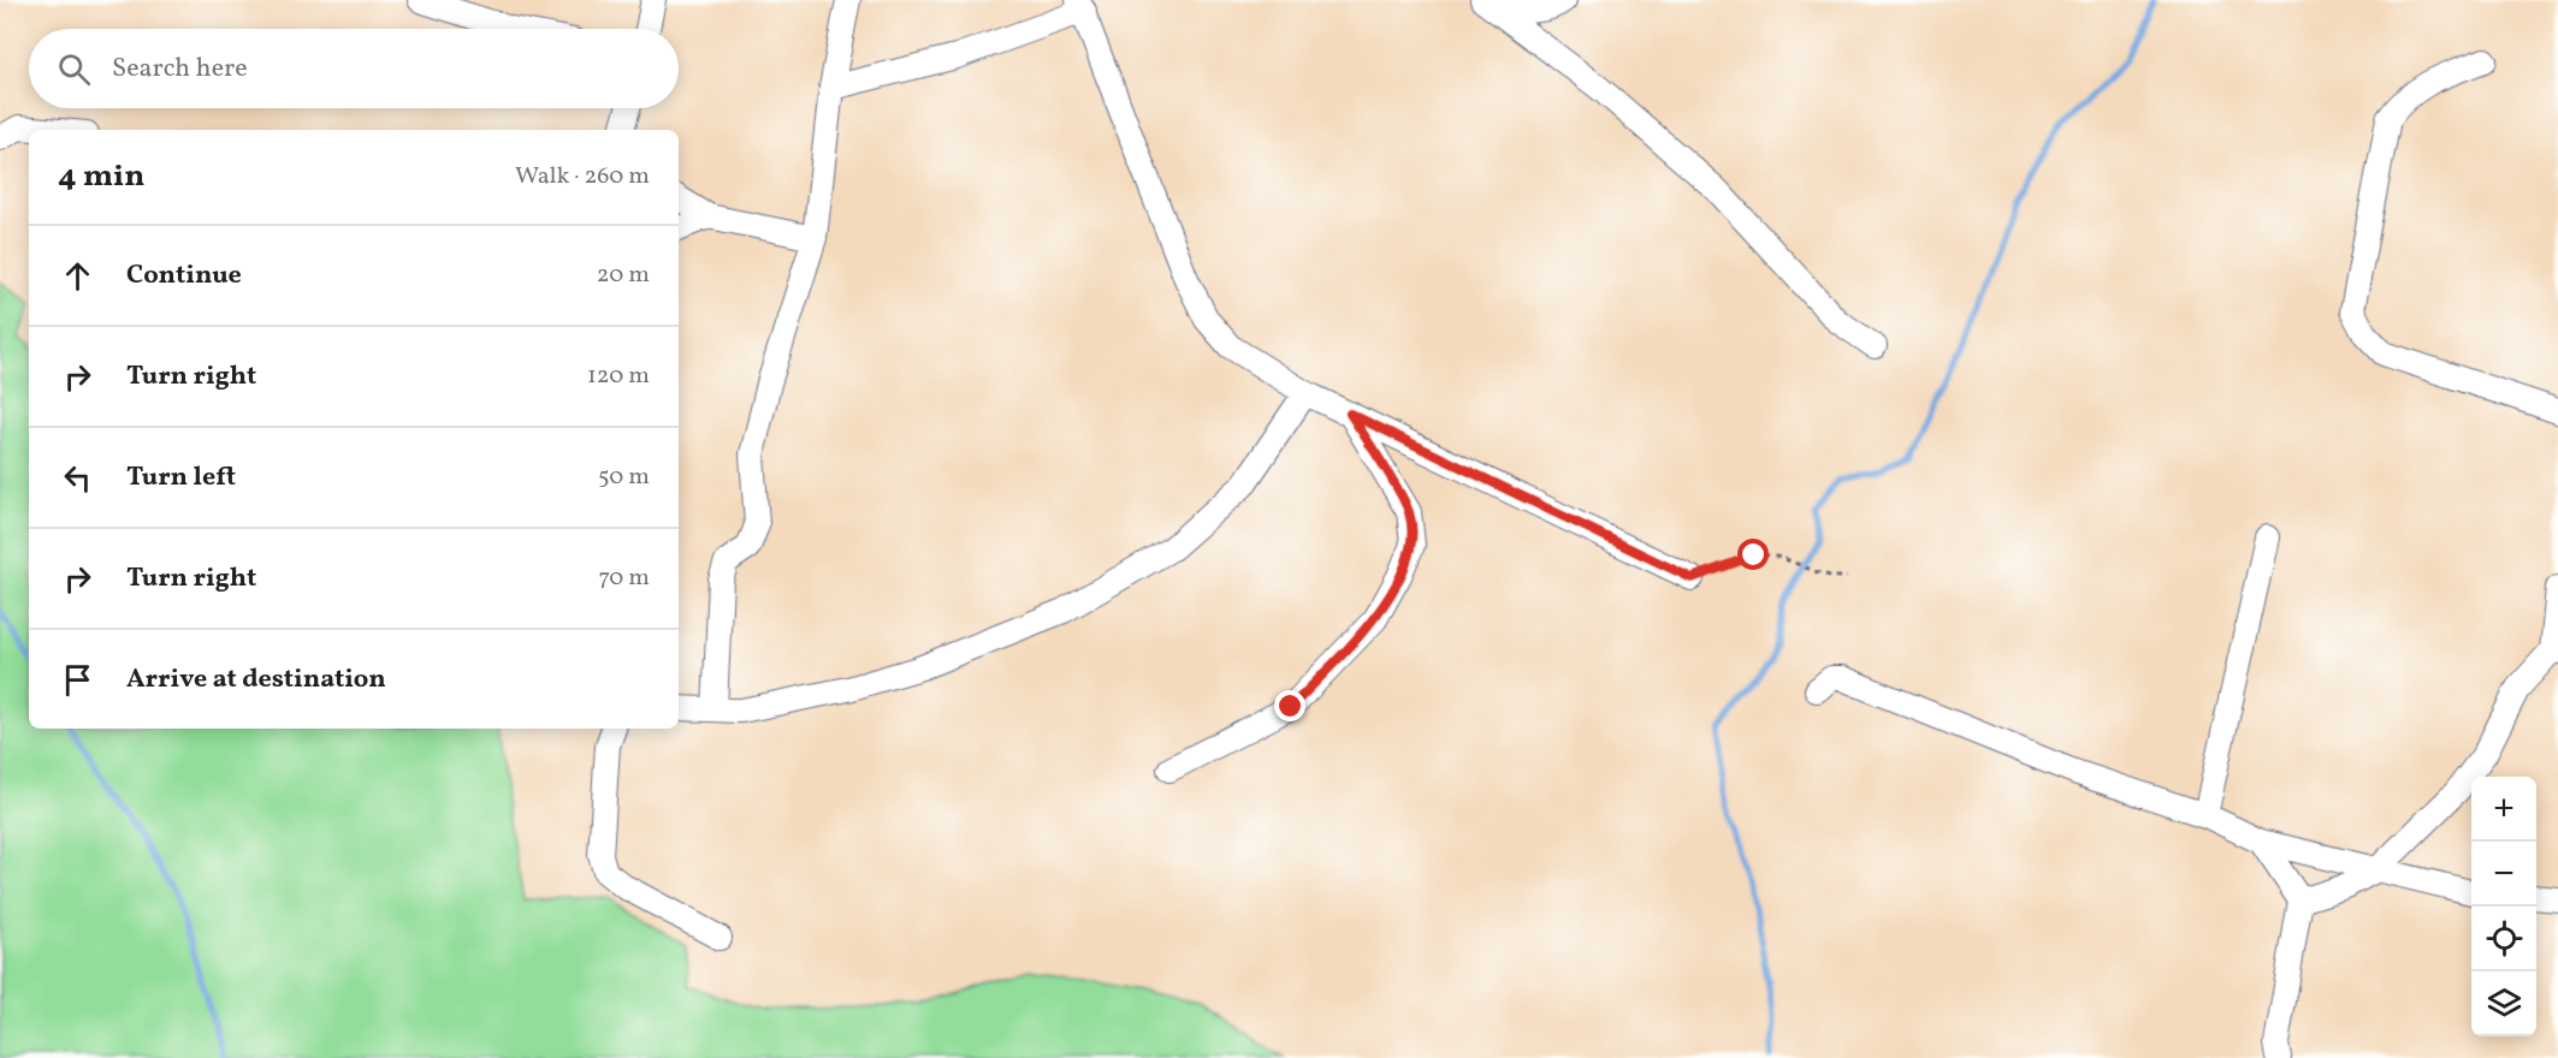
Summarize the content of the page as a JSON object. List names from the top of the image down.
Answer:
{
  "page": {
    "search": "Search here",
    "heading": ["4 min", "Walk · 260 m"],
    "list": [
      ["Continue", "20 m"],
      ["Turn right", "120 m"],
      ["Turn left", "50 m"],
      ["Turn right", "70 m"],
      "Arrive at destination"
    ],
    "map_buttons": ["+", "−"]
  }
}
